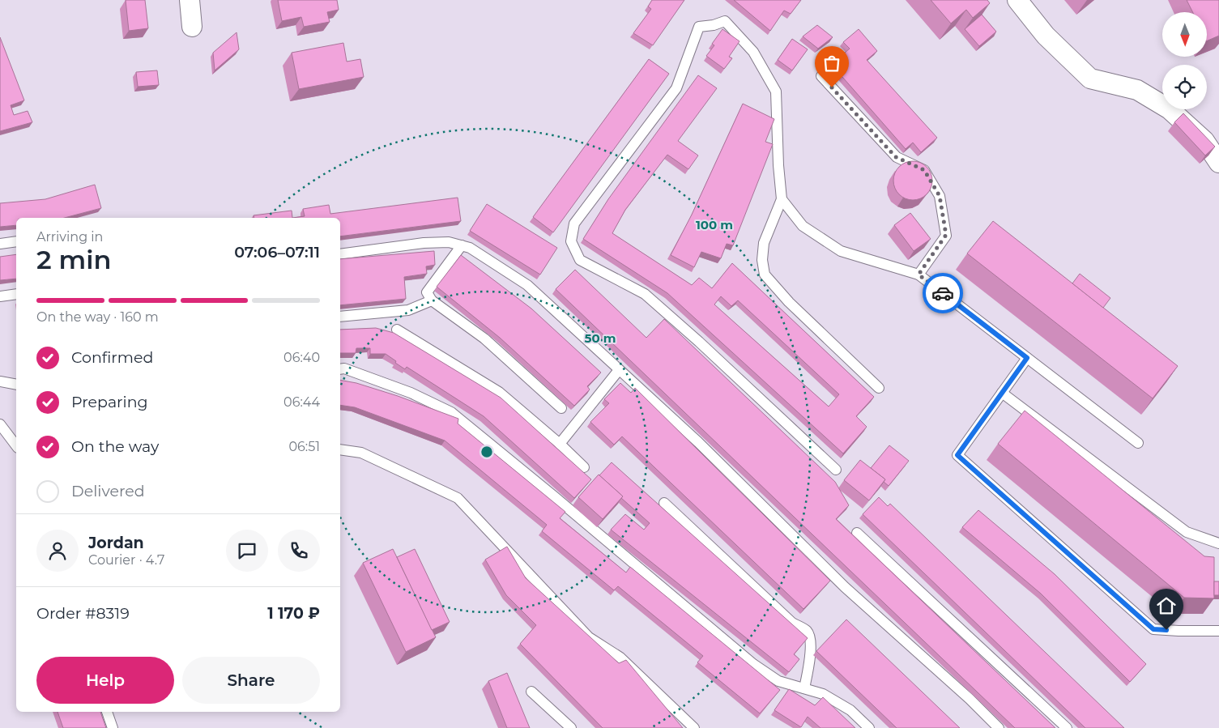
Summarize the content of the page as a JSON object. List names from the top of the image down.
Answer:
{
  "north": "bottom",
  "page": {
    "heading": ["2 min", "Arriving in", "07:06–07:11"],
    "panel": [
      "Jordan",
      "Courier · 4.7",
      "Order #8319",
      "1 170 ₽"
    ],
    "bar": "On the way · 160 m",
    "list": [
      ["Confirmed", "06:40"],
      ["Preparing", "06:44"],
      ["On the way", "06:51"],
      "Delivered"
    ],
    "buttons": ["Help", "Share"]
  },
  "rings": ["100 m", "50 m"]
}
